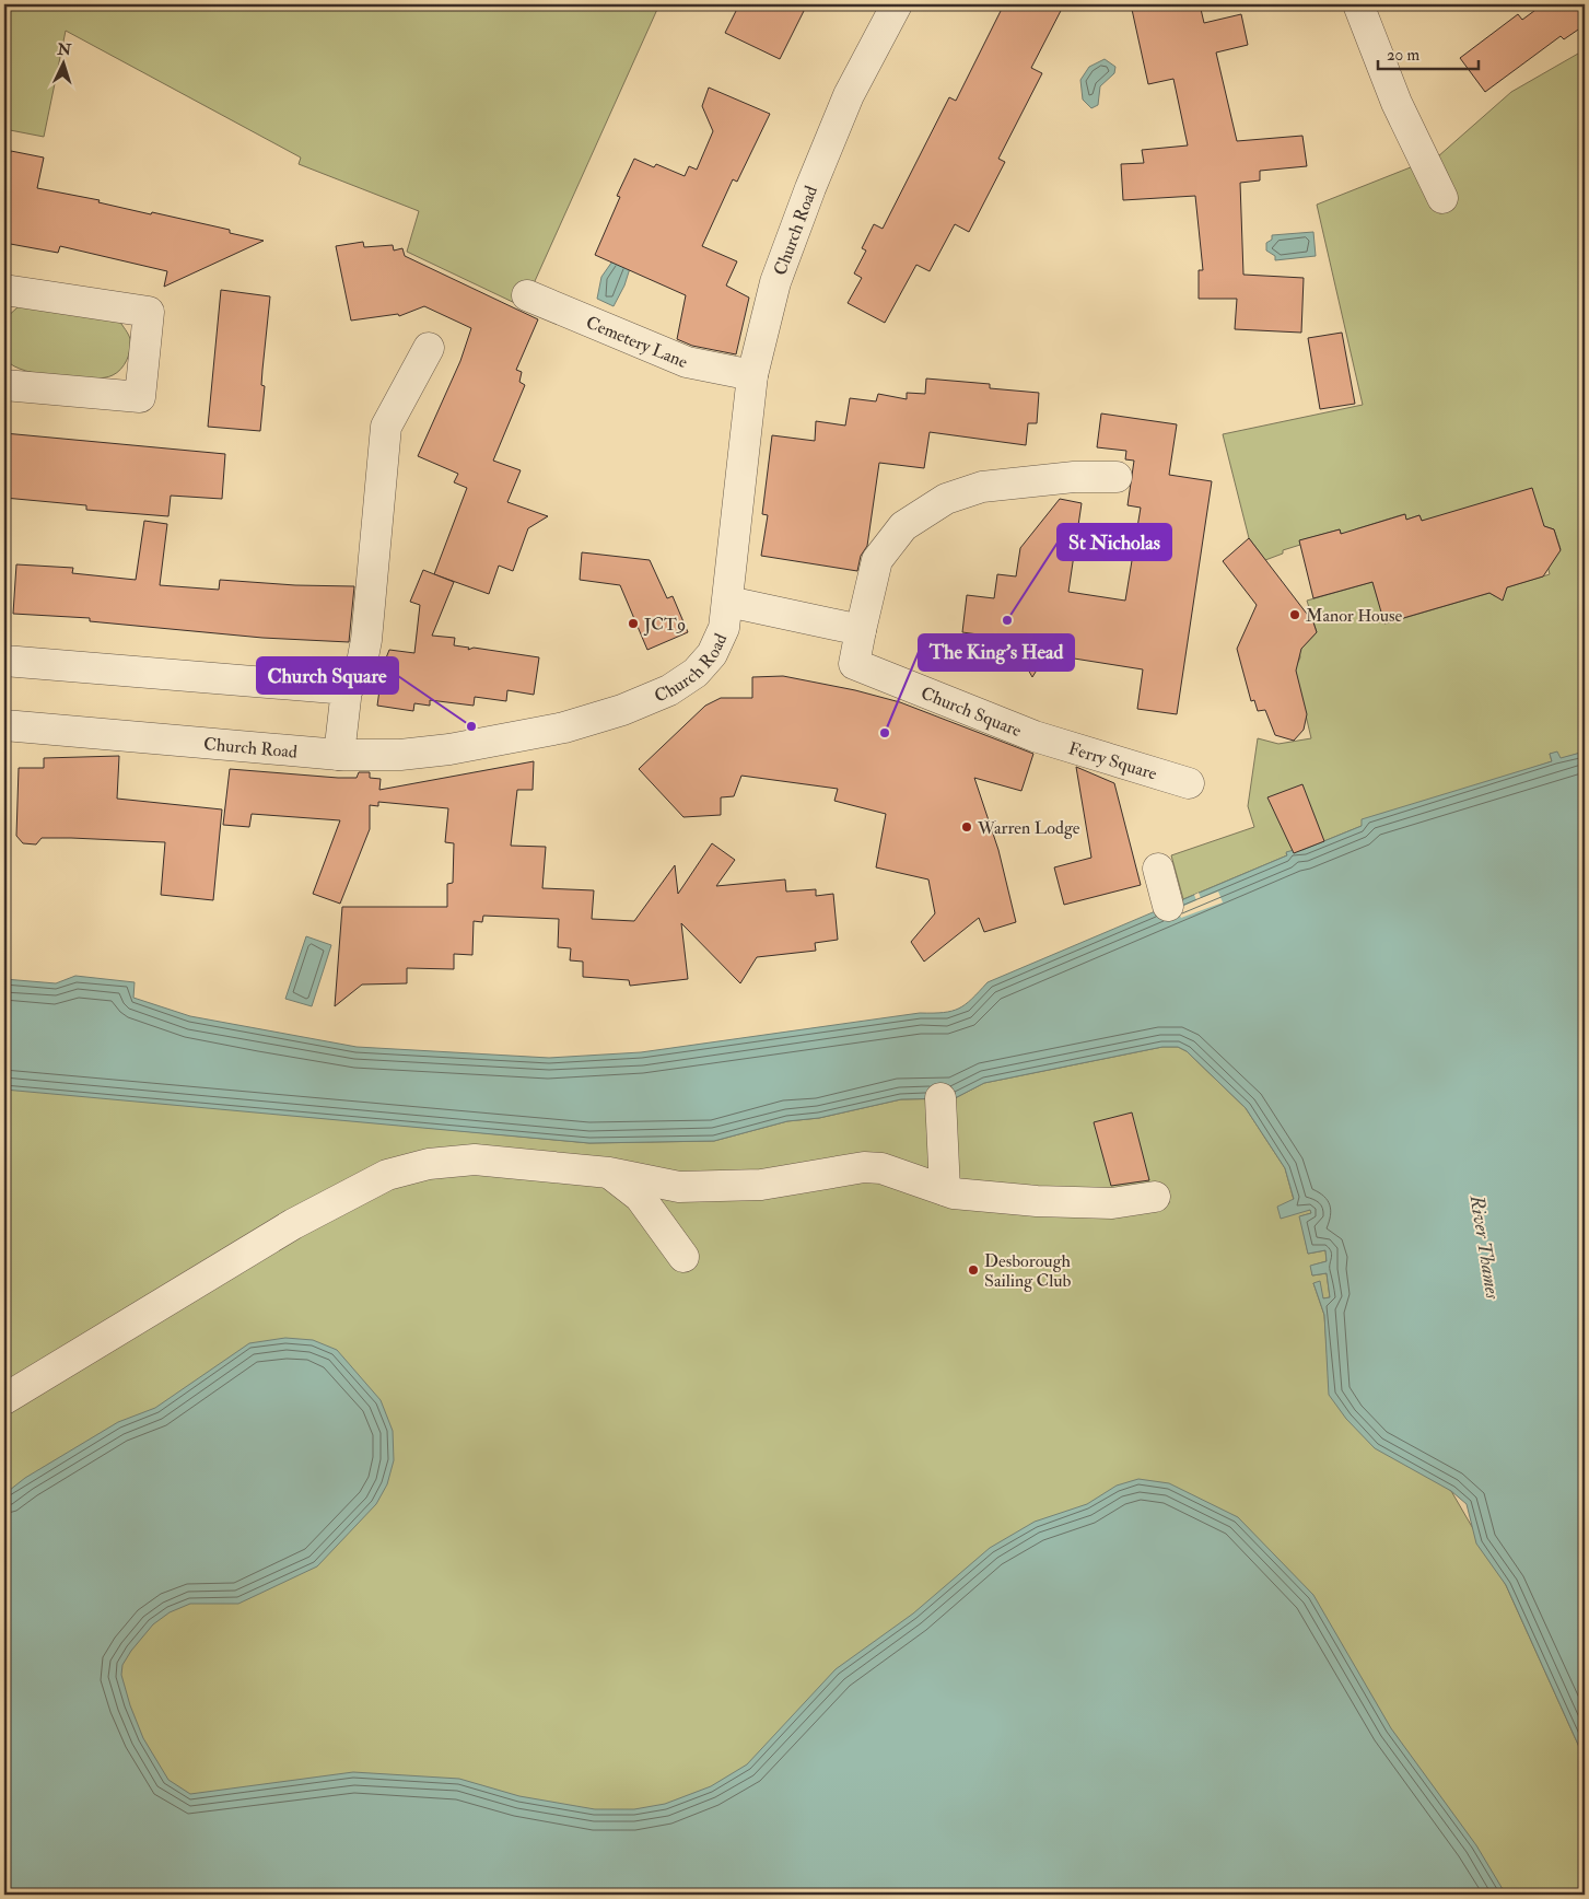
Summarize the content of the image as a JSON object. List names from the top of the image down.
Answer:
{
  "streets": {
    "street": [
      "Church Road",
      "Cemetery Lane",
      "Church Square",
      "Ferry Square"
    ]
  },
  "crossings": [
    ["Church Road", "Cemetery Lane"],
    ["Church Square", "Ferry Square"]
  ],
  "water": ["River Thames"],
  "places": [
    "Manor House",
    "St Nicholas",
    "JCT9",
    "Church Square",
    "The King's Head",
    "Warren Lodge",
    "Desborough Sailing Club"
  ],
  "scale_bar": "20 m",
  "north": "top"
}
